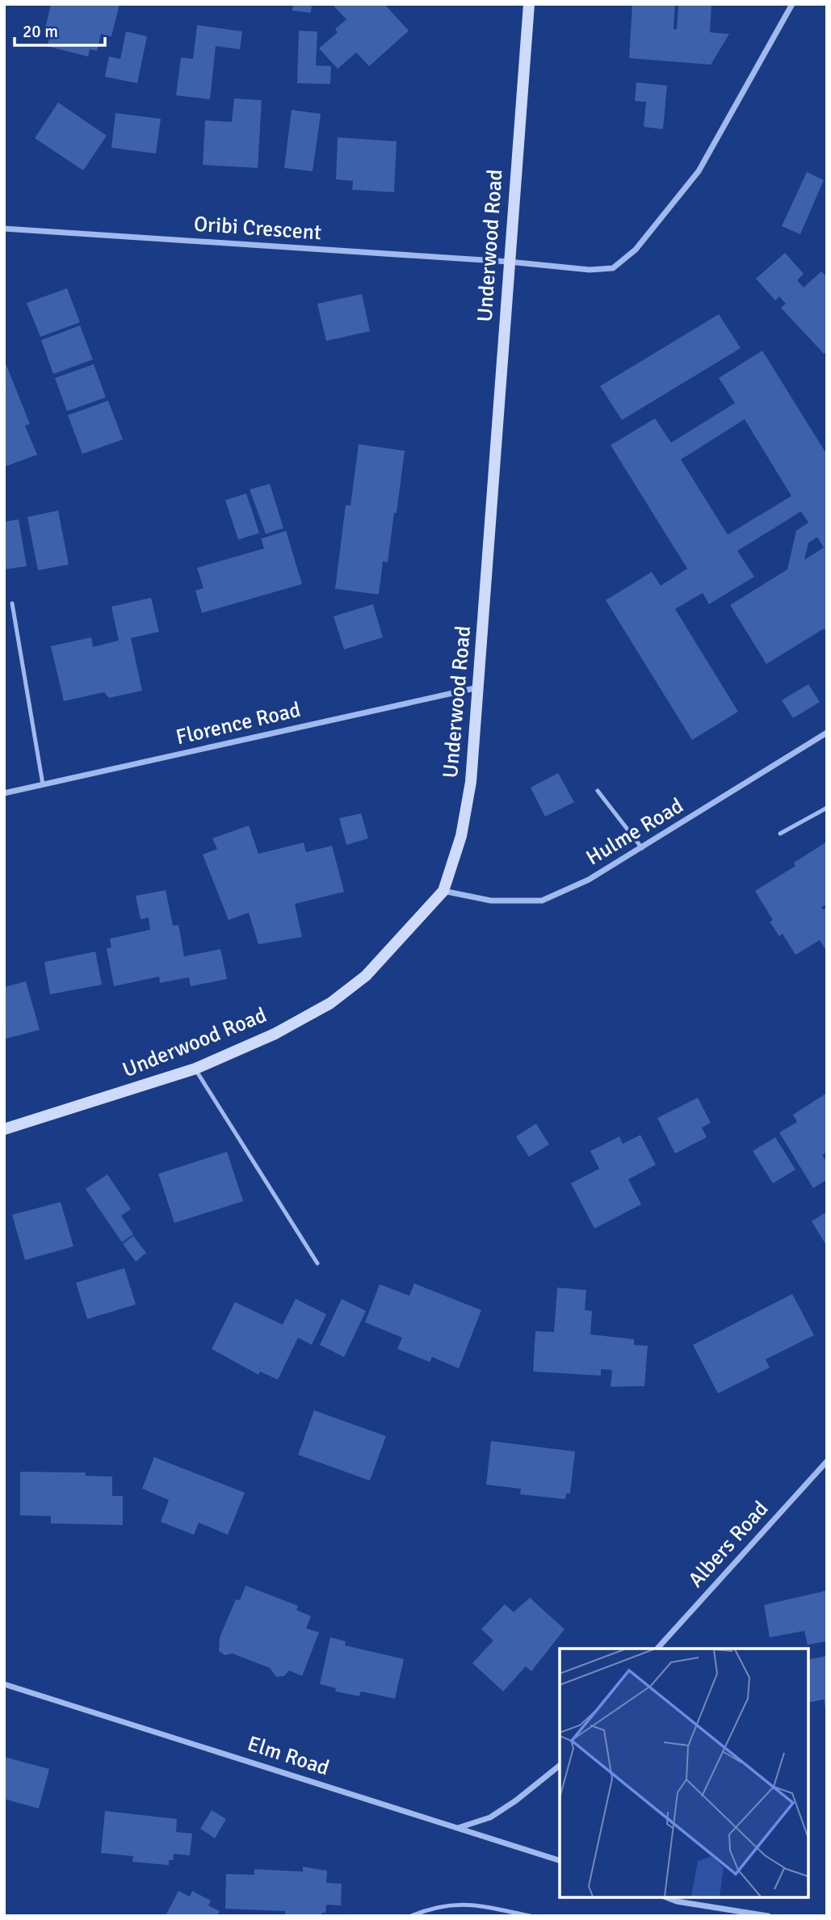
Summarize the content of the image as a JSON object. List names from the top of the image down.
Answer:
{
  "streets": {
    "main road": ["Underwood Road"],
    "street": [
      "Oribi Crescent",
      "Florence Road",
      "Hulme Road",
      "Albers Road",
      "Elm Road"
    ]
  },
  "crossings": [
    ["Oribi Crescent", "Underwood Road"],
    ["Underwood Road", "Florence Road"],
    ["Underwood Road", "Hulme Road"]
  ],
  "scale_bar": "20 m"
}
